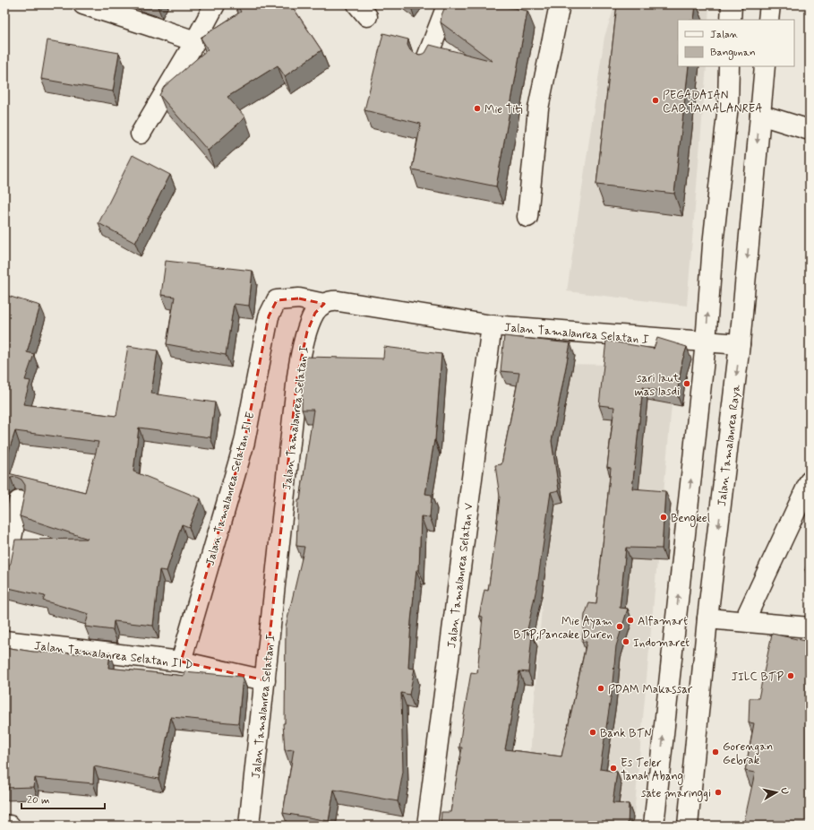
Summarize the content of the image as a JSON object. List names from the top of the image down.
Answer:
{
  "streets": {
    "street": [
      "Jalan Tamalanrea Selatan I",
      "Jalan Tamalanrea Raya",
      "Jalan Tamalanrea Selatan II E",
      "Jalan Tamalanrea Selatan V",
      "Jalan Tamalanrea Selatan II D"
    ]
  },
  "crossings": [
    ["Jalan Tamalanrea Selatan I", "Jalan Tamalanrea Raya"],
    ["Jalan Tamalanrea Selatan I", "Jalan Tamalanrea Selatan II E"],
    ["Jalan Tamalanrea Selatan I", "Jalan Tamalanrea Selatan V"],
    ["Jalan Tamalanrea Selatan I", "Jalan Tamalanrea Selatan II D"],
    ["Jalan Tamalanrea Selatan II E", "Jalan Tamalanrea Selatan II D"]
  ],
  "places": [
    "PEGADAIAN CAB.TAMALANREA",
    "Mie Titi",
    "sari laut mas lasdi",
    "Bengkel",
    "Alfamart",
    "Mie Ayam BTP;Pancake Duren",
    "Indomaret",
    "JILC BTP",
    "PDAM Makassar",
    "Bank BTN",
    "Gorengan Gebrak",
    "Es Teler Tanah Abang",
    "sate maringgi"
  ],
  "legend": ["Jalan", "Bangunan"],
  "scale_bar": "20 m",
  "north": "right"
}
